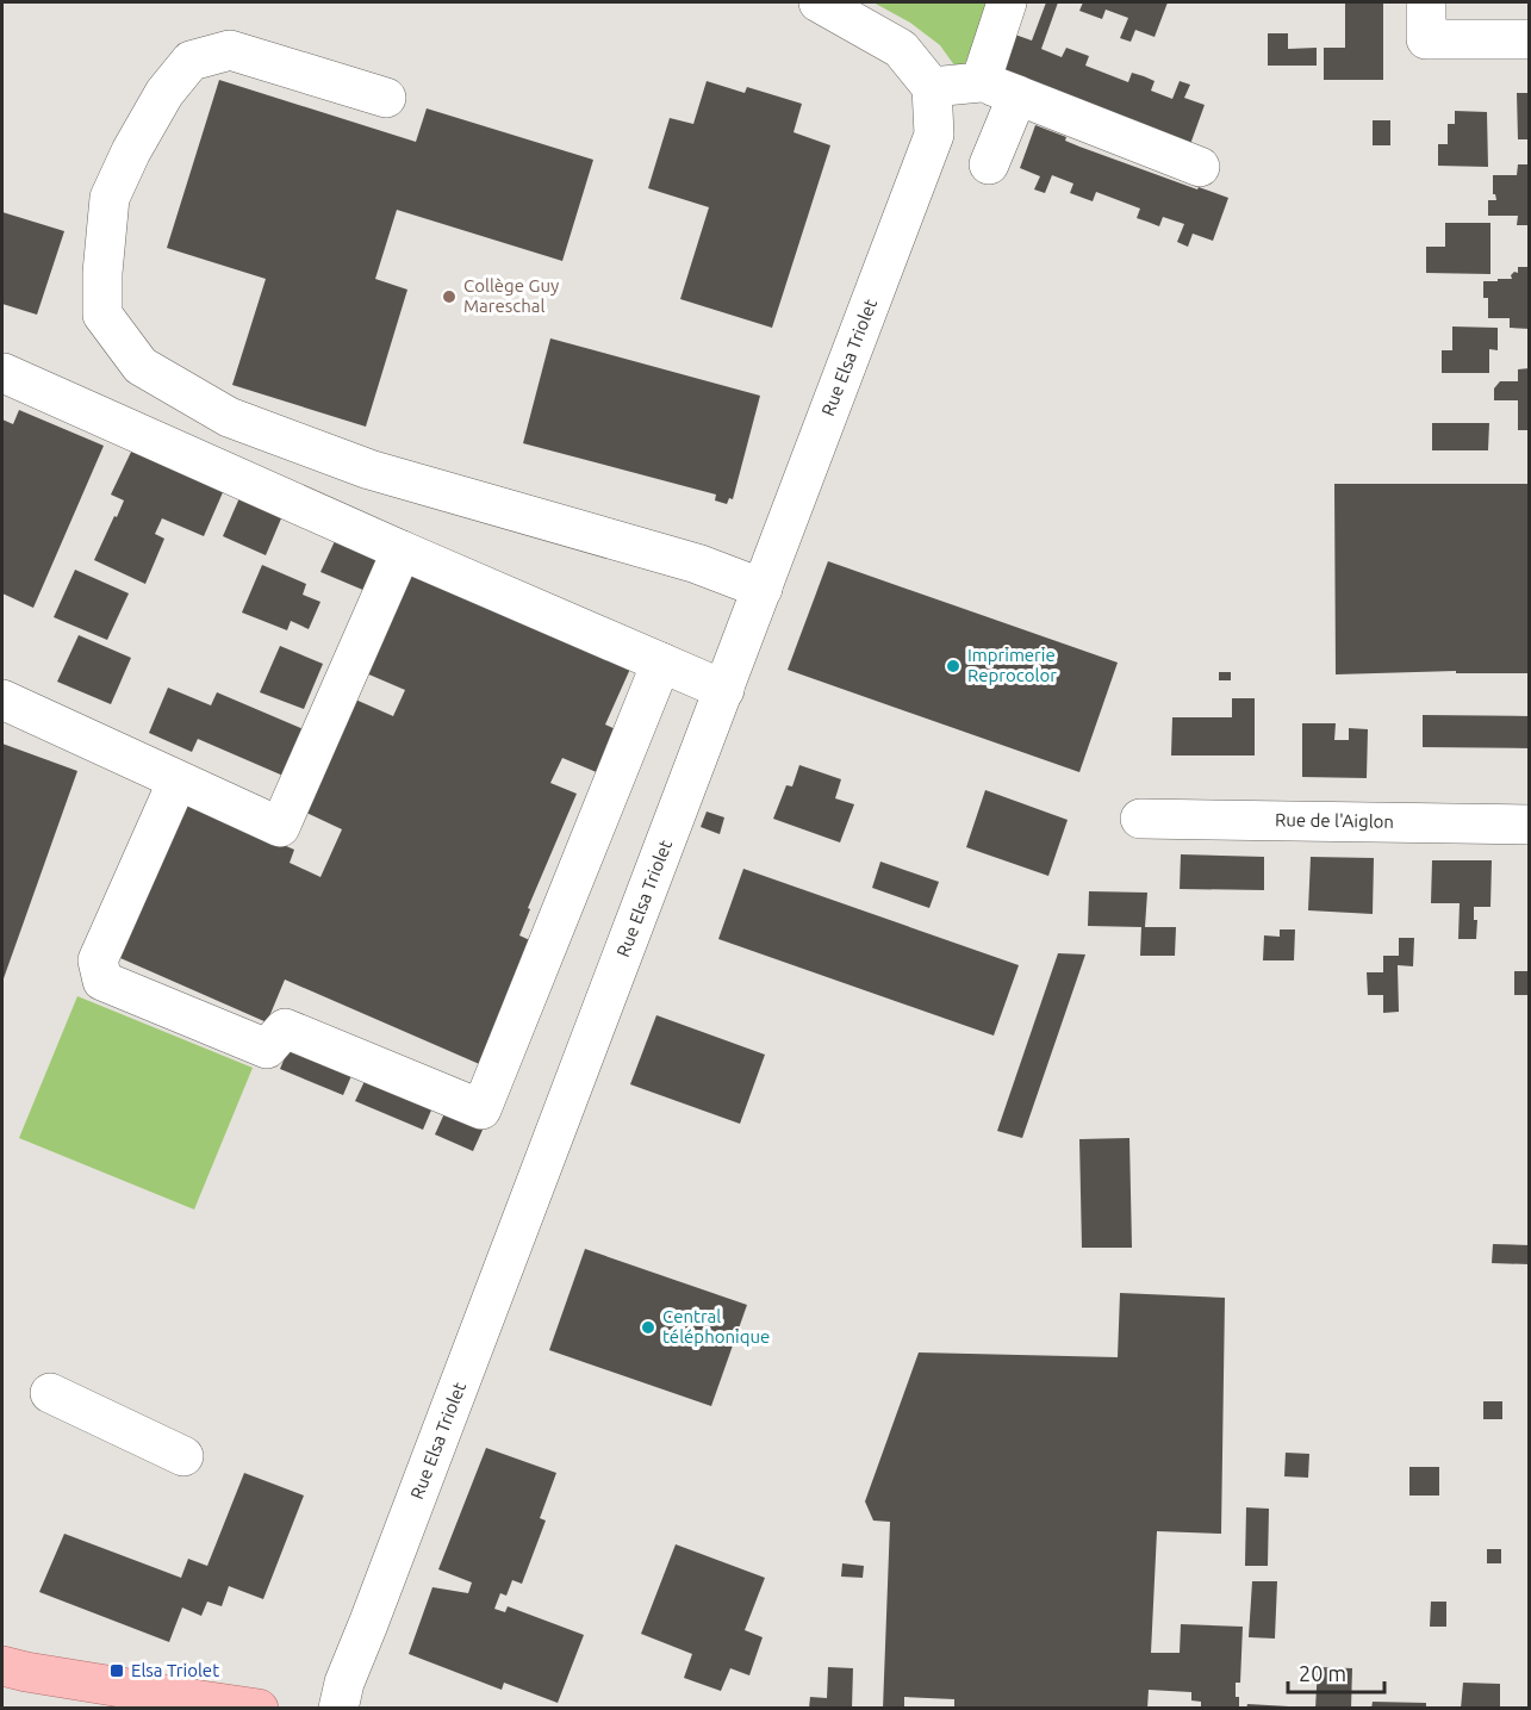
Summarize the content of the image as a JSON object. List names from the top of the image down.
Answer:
{
  "streets": {
    "street": ["Rue Elsa Triolet", "Rue de l'Aiglon"]
  },
  "places": {
    "other": ["Collège Guy Mareschal", "Imprimerie Reprocolor", "Central téléphonique"],
    "transit": ["Elsa Triolet"]
  },
  "scale_bar": "20 m"
}
